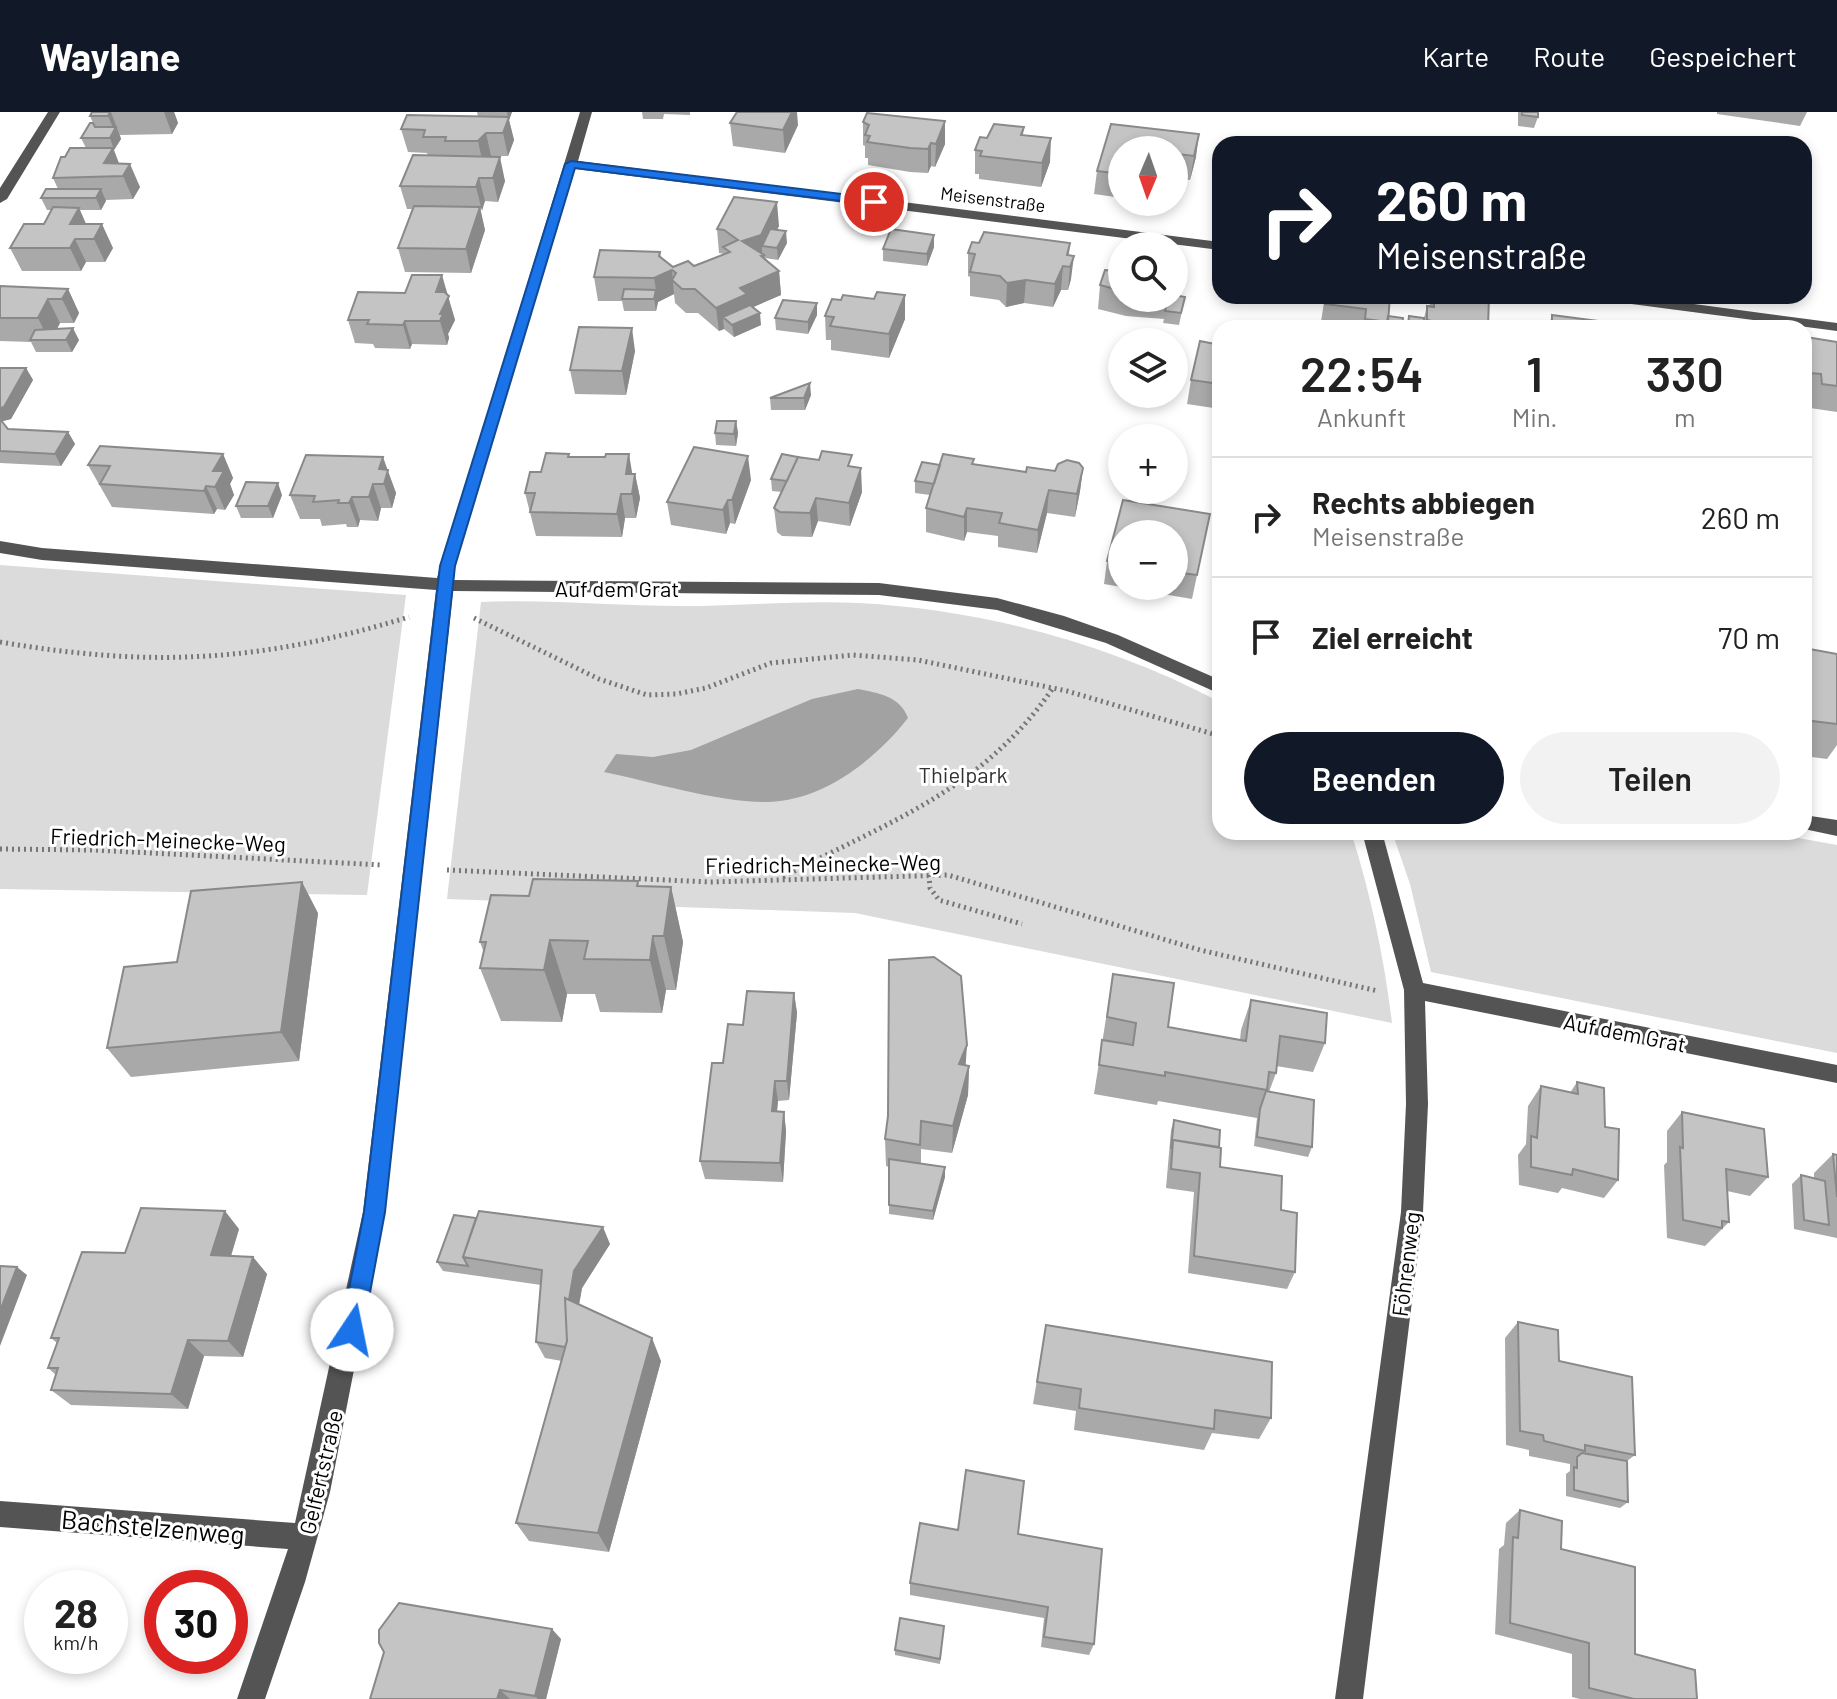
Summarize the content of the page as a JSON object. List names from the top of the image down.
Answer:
{
  "streets": {
    "street": [
      "Meisenstraße",
      "Auf dem Grat",
      "Föhrenweg",
      "Gelfertstraße",
      "Bachstelzenweg"
    ],
    "path": ["Friedrich-Meinecke-Weg"]
  },
  "crossings": [
    ["Meisenstraße", "Gelfertstraße"],
    ["Auf dem Grat", "Föhrenweg"],
    ["Auf dem Grat", "Gelfertstraße"],
    ["Gelfertstraße", "Bachstelzenweg"]
  ],
  "parks": ["Thielpark"],
  "north": "bottom",
  "page": {
    "header": "Waylane",
    "nav": ["Karte", "Route", "Gespeichert"],
    "map_buttons": ["+", "−"],
    "turn": ["260 m", "Meisenstraße"],
    "eta": [
      "22:54",
      "Ankunft",
      "1",
      "Min.",
      "330",
      "m"
    ],
    "list": [
      {
        "name": "Rechts abbiegen",
        "note": "Meisenstraße",
        "value": "260 m"
      },
      {
        "name": "Ziel erreicht",
        "value": "70 m"
      }
    ],
    "buttons": ["Beenden", "Teilen"],
    "speed": "28 km/h",
    "limit": "30"
  }
}
